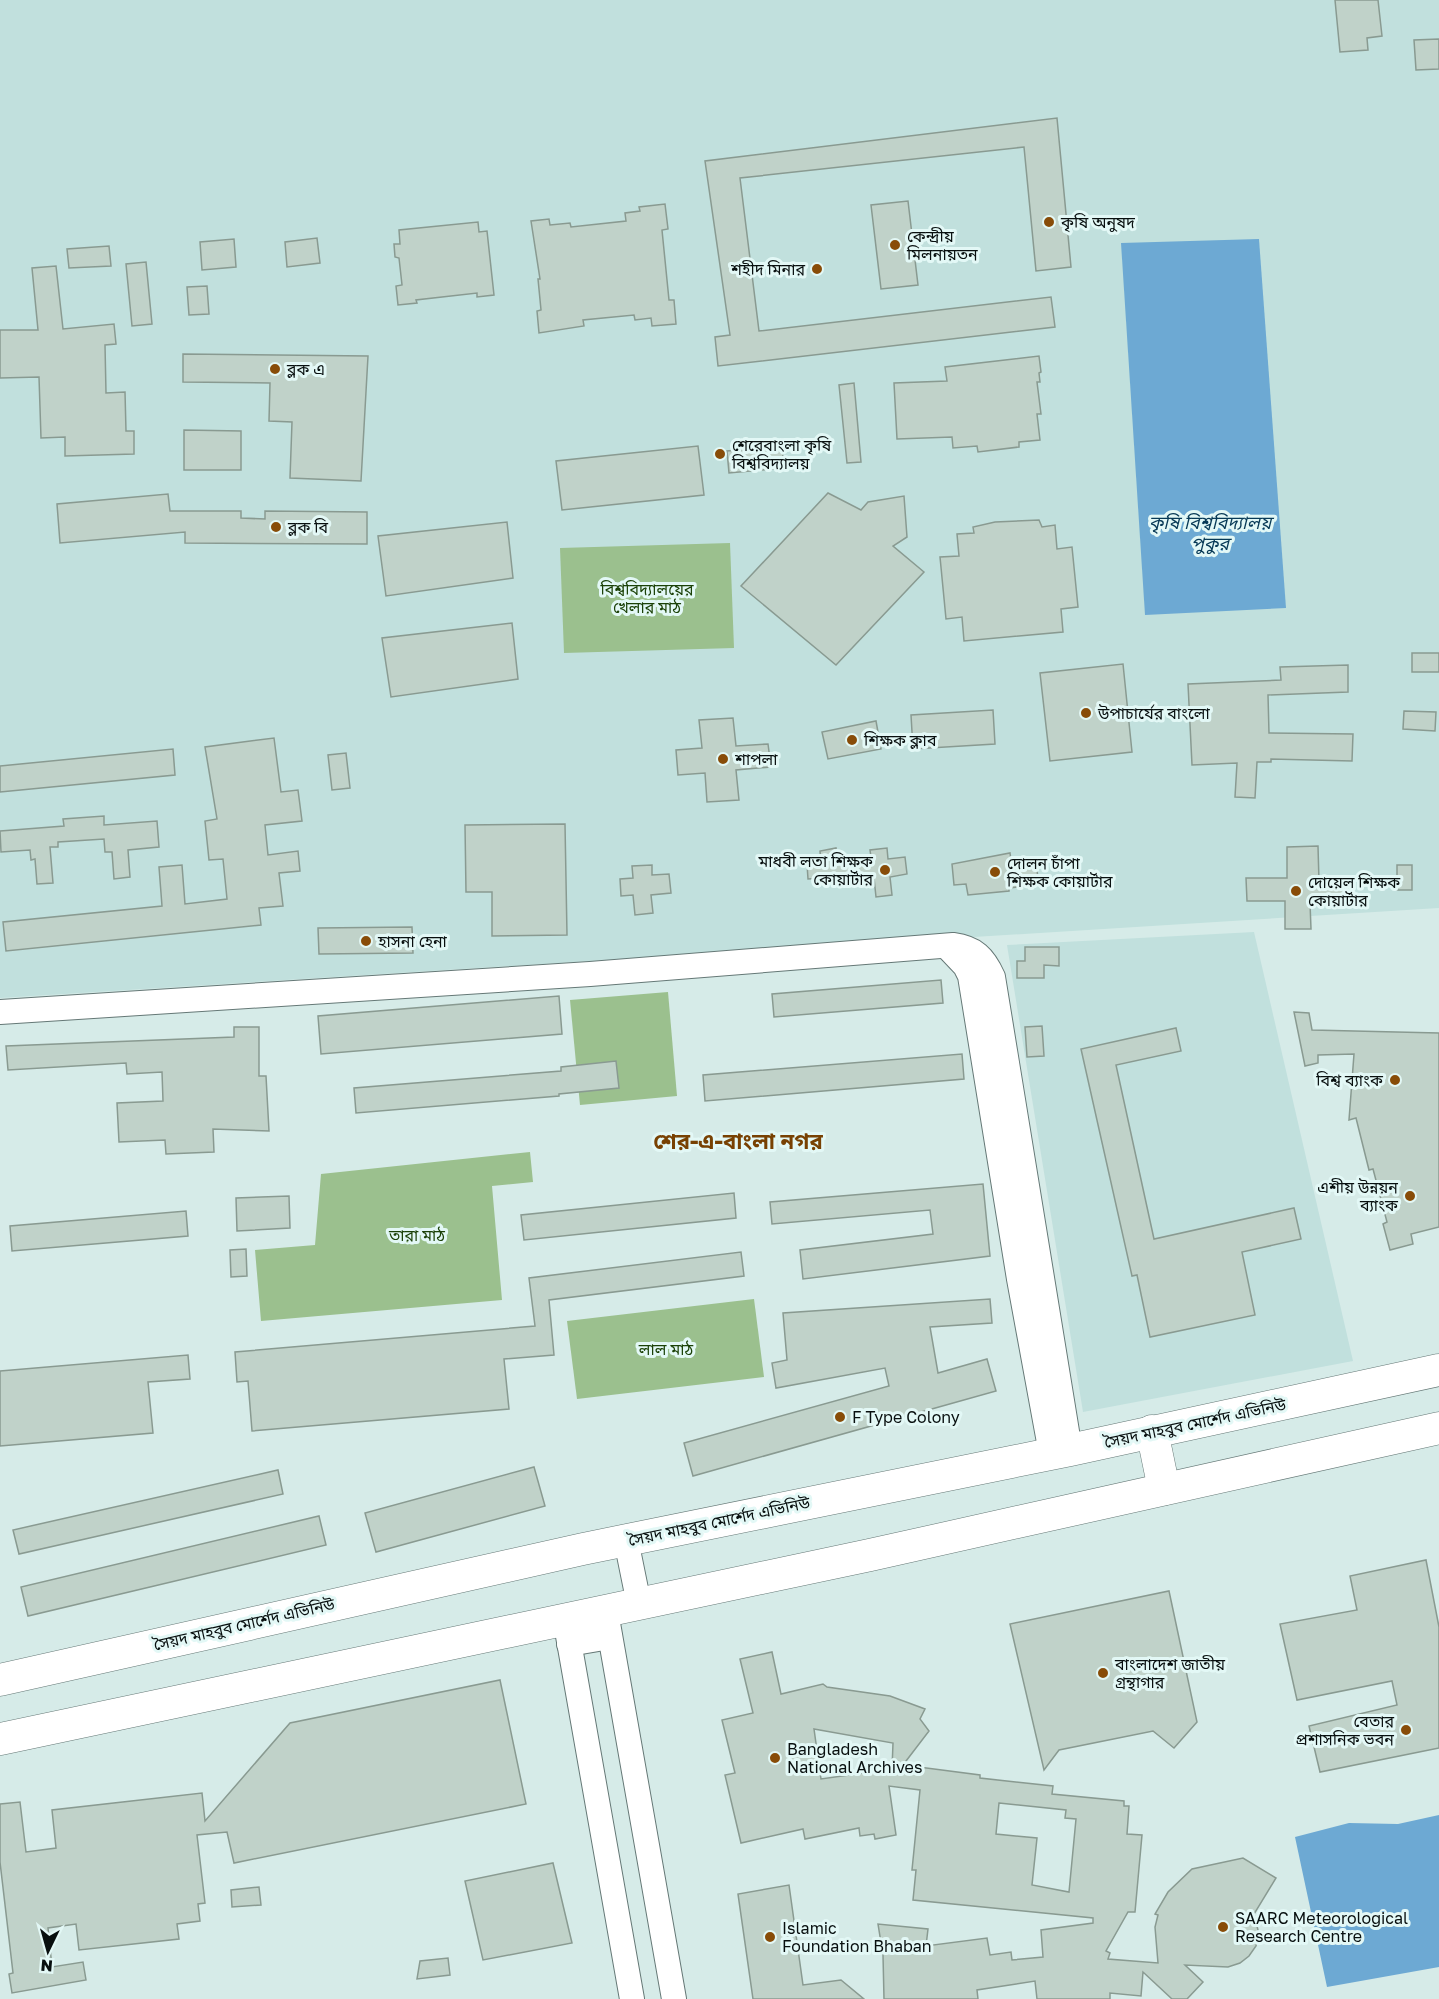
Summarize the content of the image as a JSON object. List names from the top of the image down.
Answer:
{
  "streets": {
    "main road": ["সৈয়দ মাহবুব মোর্শেদ এভিনিউ"]
  },
  "districts": ["শের-এ-বাংলা নগর"],
  "water": ["কৃষি বিশ্ববিদ্যালয় পুকুর"],
  "parks": ["বিশ্ববিদ্যালয়ের খেলার মাঠ", "তারা মাঠ", "লাল মাঠ"],
  "places": [
    "কৃষি অনুষদ",
    "কেন্দ্রীয় মিলনায়তন",
    "শহীদ মিনার",
    "ব্লক এ",
    "শেরেবাংলা কৃষি বিশ্ববিদ্যালয়",
    "ব্লক বি",
    "উপাচার্যের বাংলো",
    "শিক্ষক ক্লাব",
    "শাপলা",
    "মাধবী লতা শিক্ষক কোয়ার্টার",
    "দোলন চাঁপা শিক্ষক কোয়ার্টার",
    "দোয়েল শিক্ষক কোয়ার্টার",
    "হাসনা হেনা",
    "বিশ্ব ব্যাংক",
    "এশীয় উন্নয়ন ব্যাংক",
    "F Type Colony",
    "বাংলাদেশ জাতীয় গ্রন্থাগার",
    "বেতার প্রশাসনিক ভবন",
    "Bangladesh National Archives",
    "SAARC Meteorological Research Centre",
    "Islamic Foundation Bhaban"
  ],
  "north": "bottom"
}
